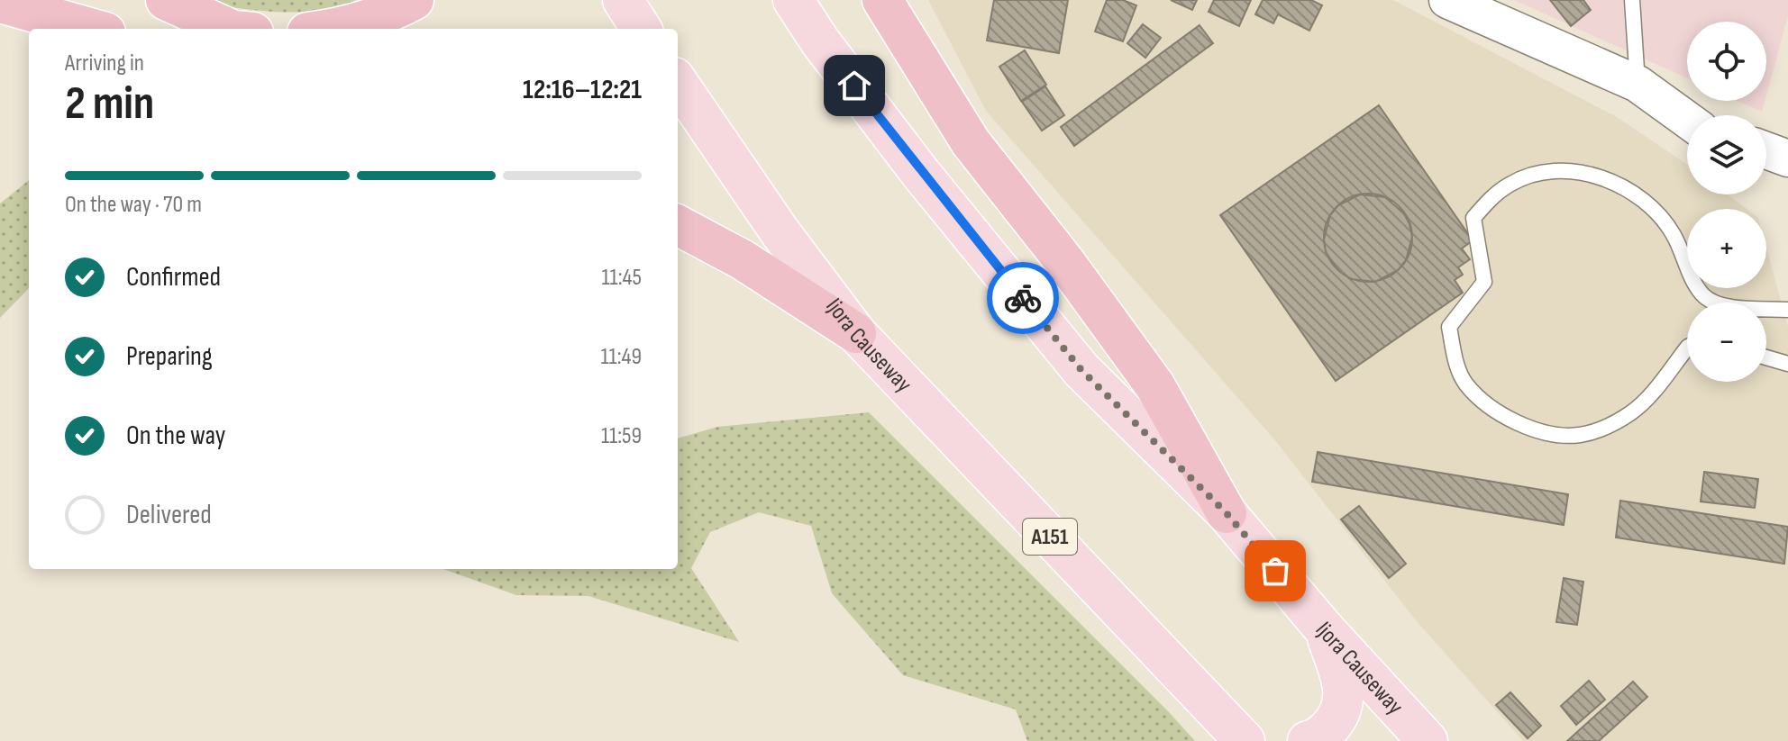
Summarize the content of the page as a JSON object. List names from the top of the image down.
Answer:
{
  "streets": {
    "main road": ["Ijora Causeway", "A151"]
  },
  "page": {
    "map_buttons": ["+", "−"],
    "heading": ["2 min", "Arriving in", "12:16–12:21"],
    "bar": "On the way · 70 m",
    "list": [
      ["Confirmed", "11:45"],
      ["Preparing", "11:49"],
      ["On the way", "11:59"],
      "Delivered"
    ]
  }
}
